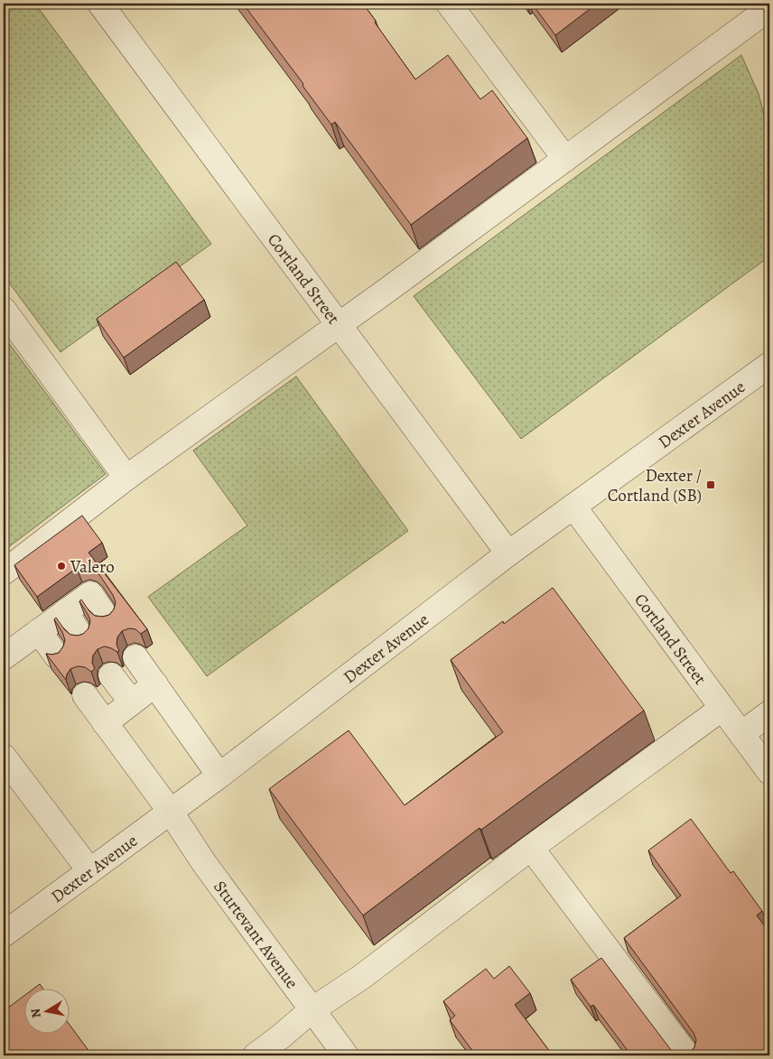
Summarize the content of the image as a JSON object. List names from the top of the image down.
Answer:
{
  "streets": {
    "street": ["Cortland Street", "Dexter Avenue", "Sturtevant Avenue"]
  },
  "crossings": [
    ["Cortland Street", "Dexter Avenue"],
    ["Dexter Avenue", "Sturtevant Avenue"]
  ],
  "places": {
    "transit": ["Dexter / Cortland (SB)"],
    "other": ["Valero"]
  },
  "north": "left"
}
